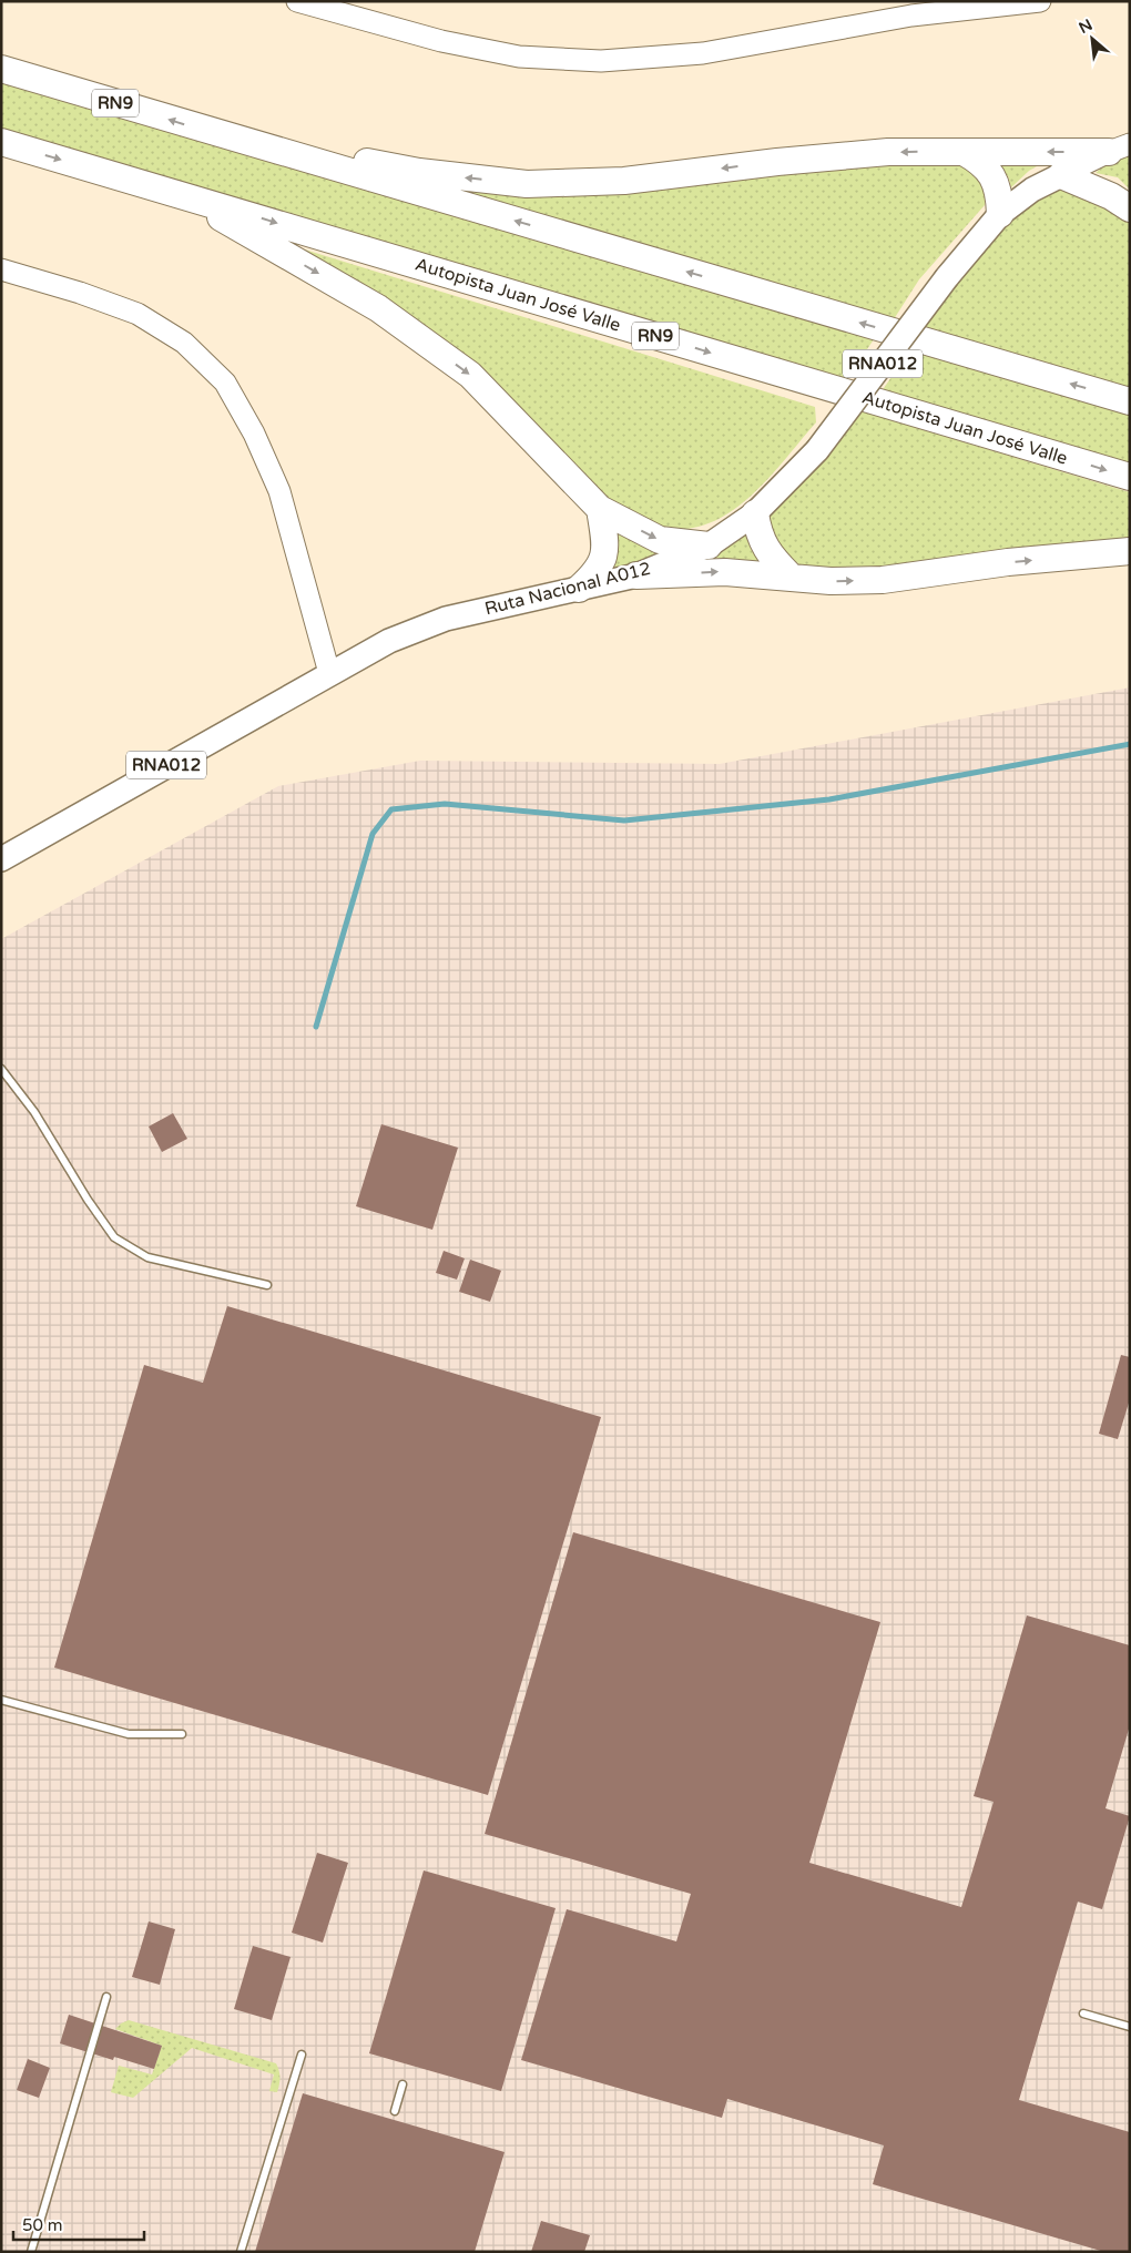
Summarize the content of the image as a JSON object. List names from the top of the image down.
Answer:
{
  "streets": {
    "highway": ["RN9", "Autopista Juan José Valle"],
    "main road": ["RNA012", "Ruta Nacional A012"]
  },
  "scale_bar": "50 m",
  "north": "top left"
}
